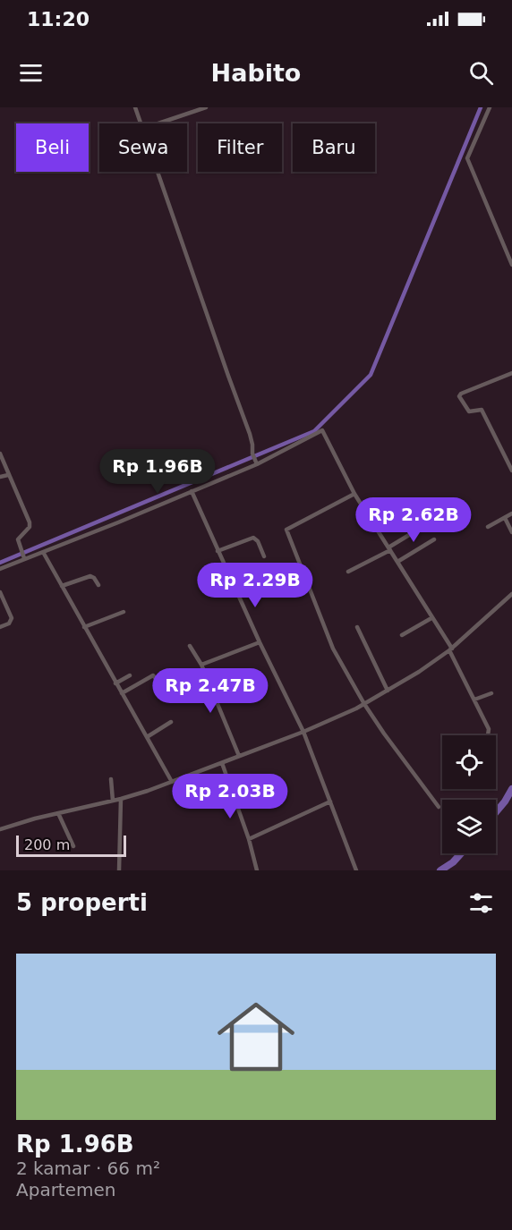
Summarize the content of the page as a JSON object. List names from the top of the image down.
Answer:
{
  "scale_bar": "200 m",
  "page": {
    "status": "11:20",
    "header": "Habito",
    "chip": [
      "Beli",
      "Sewa",
      "Filter",
      "Baru"
    ],
    "price": [
      "Rp 1.96B",
      "Rp 2.62B",
      "Rp 2.29B",
      "Rp 2.47B",
      "Rp 2.03B"
    ],
    "scale": "200 m",
    "heading": "5 properti",
    "list": [
      {
        "name": "Rp 1.96B",
        "note": "2 kamar · 66 m² · Apartemen"
      }
    ]
  }
}
